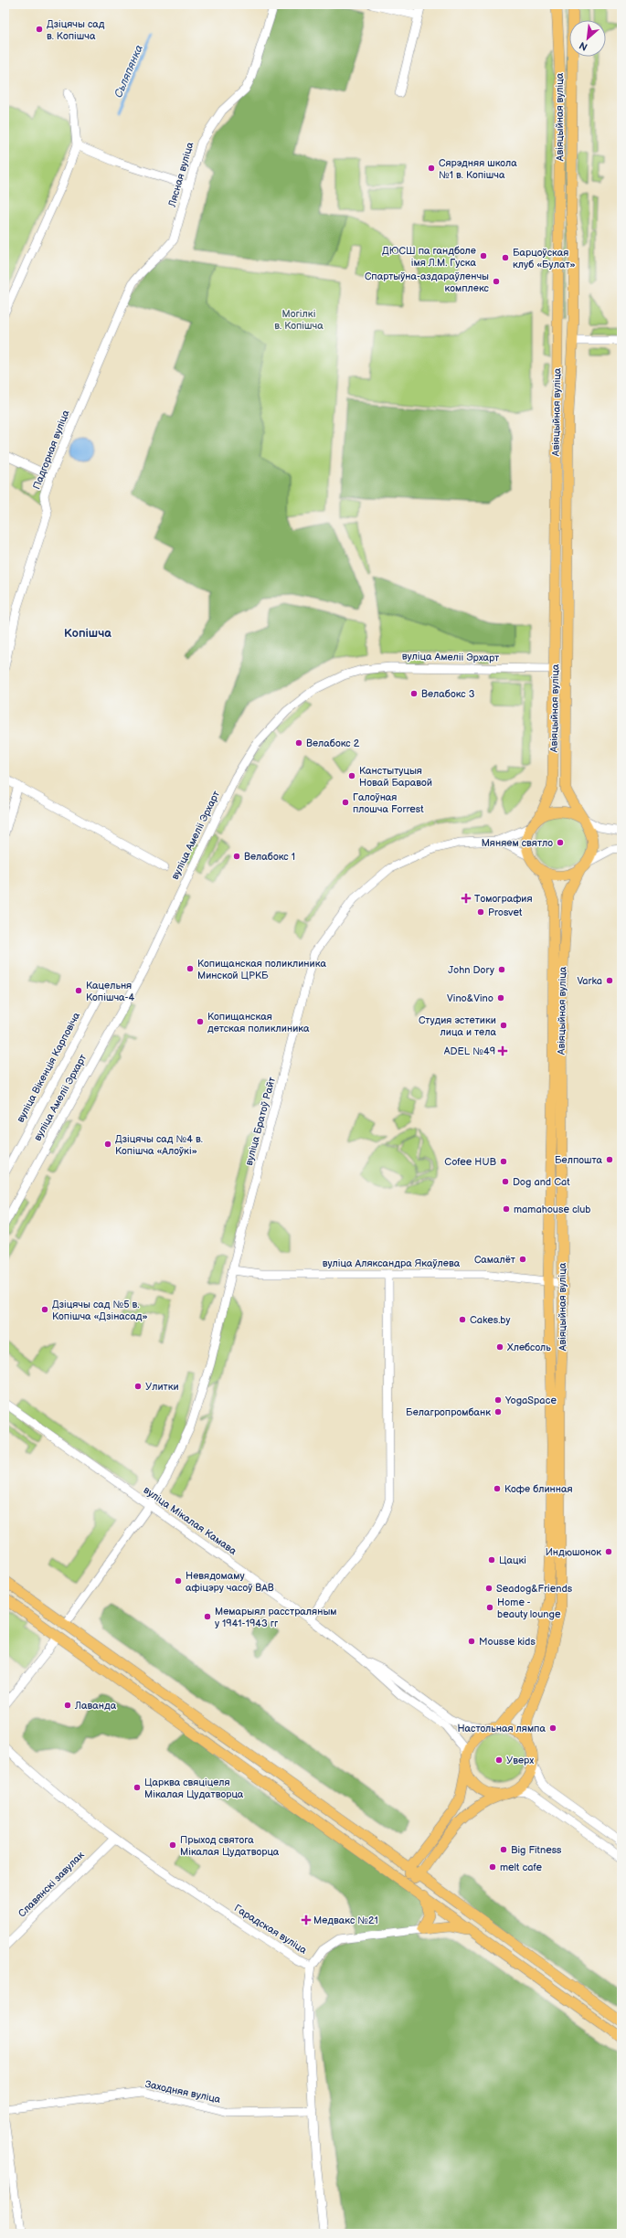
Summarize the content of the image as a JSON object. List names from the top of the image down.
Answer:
{
  "streets": {
    "main road": ["Авіяцыйная вуліца"],
    "street": [
      "Лясная вуліца",
      "Падгорная вуліца",
      "вуліца Амеліі Эрхарт",
      "вуліца Вікенція Карповіча",
      "вуліца Братоў Райт",
      "вуліца Аляксандра Якаўлева",
      "вуліца Мікалая Камава",
      "Славянскі завулак",
      "Гарадская вуліца",
      "Заходняя вуліца"
    ]
  },
  "crossings": [
    ["Авіяцыйная вуліца", "вуліца Амеліі Эрхарт"],
    ["Авіяцыйная вуліца", "вуліца Аляксандра Якаўлева"],
    ["Авіяцыйная вуліца", "вуліца Мікалая Камава"],
    ["Лясная вуліца", "Падгорная вуліца"],
    ["вуліца Братоў Райт", "вуліца Аляксандра Якаўлева"],
    ["вуліца Братоў Райт", "вуліца Мікалая Камава"],
    ["Славянскі завулак", "Гарадская вуліца"],
    ["Гарадская вуліца", "Заходняя вуліца"]
  ],
  "districts": ["Копішча"],
  "water": ["Сьляпянка"],
  "parks": ["Могілкі в. Копішча"],
  "places": {
    "other": [
      "Дзіцячы сад в. Копішча",
      "Сярэдняя школа №1 в. Копішча",
      "ДЮСШ па гандболе імя Л.М. Гуска",
      "Барцоўская клуб «Булат»",
      "Спартыўна-аздараўленчы комплекс",
      "Велабокс 3",
      "Велабокс 2",
      "Канстытуцыя Новай Баравой",
      "Галоўная плошча Forrest",
      "Мяняем святло",
      "Велабокс 1",
      "Prosvet",
      "Копищанская поликлиника Минской ЦРКБ",
      "John Dory",
      "Varka",
      "Кацельня Копішча-4",
      "Vino&Vino",
      "Копищанская детская поликлиника",
      "Студия эстетики лица и тела",
      "Дзіцячы сад №4 в. Копішча «Алоўкі»",
      "Белпошта",
      "Cofee HUB",
      "Dog and Cat",
      "mamahouse club",
      "Самалёт",
      "Дзіцячы сад №5 в. Копішча «Дзінасад»",
      "Cakes.by",
      "Хлебсоль",
      "Улитки",
      "YogaSpace",
      "Белагропромбанк",
      "Кофе блинная",
      "Индюшонок",
      "Цацкi",
      "Невядомаму афіцэру часоў ВАВ",
      "Seadog&Friends",
      "Home - beauty lounge",
      "Мемарыял расстраляным у 1941-1943 гг",
      "Mousse kids",
      "Лаванда",
      "Настольная лямпа",
      "Уверх",
      "Царква свяціцеля Мікалая Цудатворца",
      "Прыход святога Мікалая Цудатворца",
      "Big Fitness",
      "melt cafe"
    ],
    "health": ["Томография", "ADEL №49", "Медвакс №21"]
  },
  "north": "bottom left"
}
